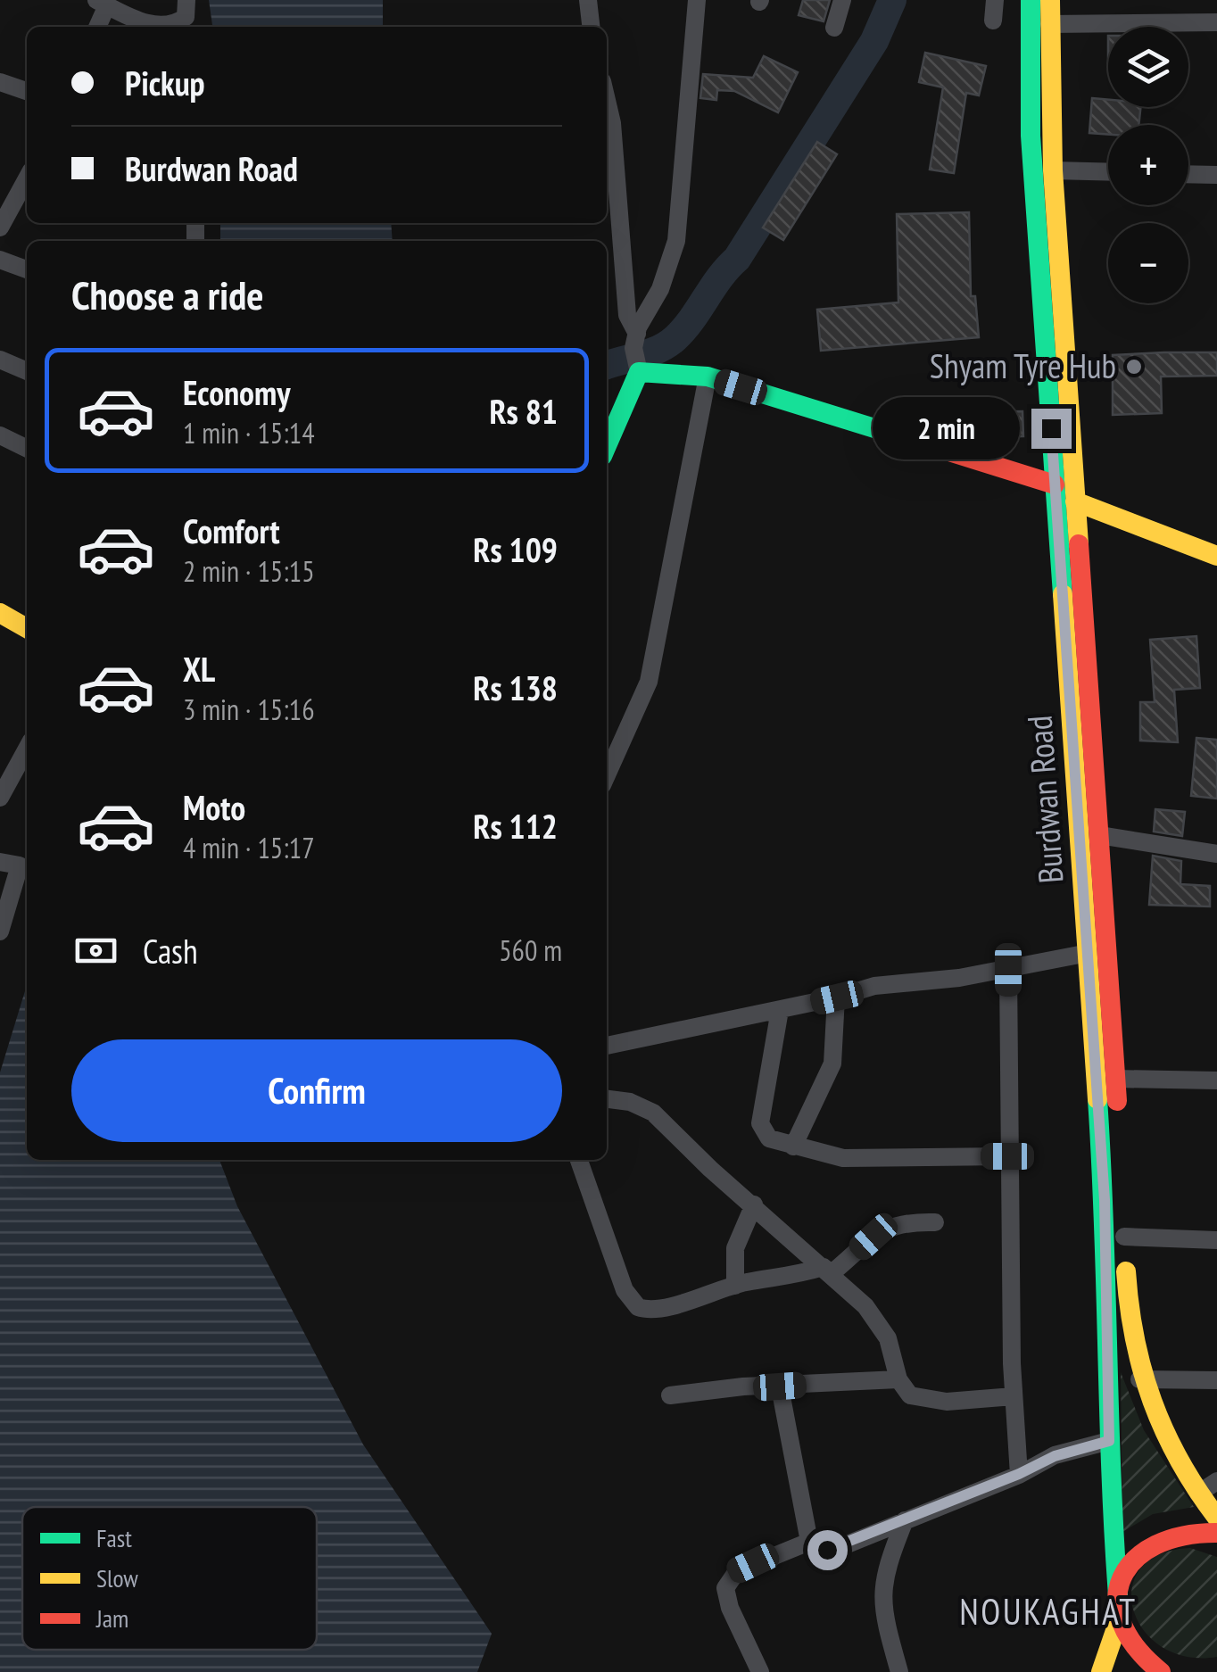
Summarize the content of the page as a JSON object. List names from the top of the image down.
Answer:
{
  "streets": {
    "main road": ["Burdwan Road"]
  },
  "districts": ["NOUKAGHAT"],
  "places": ["Shyam Tyre Hub"],
  "legend": ["Fast", "Slow", "Jam"],
  "page": {
    "map_buttons": ["+", "−"],
    "banner": ["Pickup", "Burdwan Road"],
    "heading": "Choose a ride",
    "list": [
      {
        "name": "Economy",
        "note": "1 min · 15:14",
        "value": "Rs 81"
      },
      {
        "name": "Comfort",
        "note": "2 min · 15:15",
        "value": "Rs 109"
      },
      {
        "name": "XL",
        "note": "3 min · 15:16",
        "value": "Rs 138"
      },
      {
        "name": "Moto",
        "note": "4 min · 15:17",
        "value": "Rs 112"
      }
    ],
    "bubble": "2 min",
    "pay": ["Cash", "560 m"],
    "buttons": "Confirm"
  }
}
